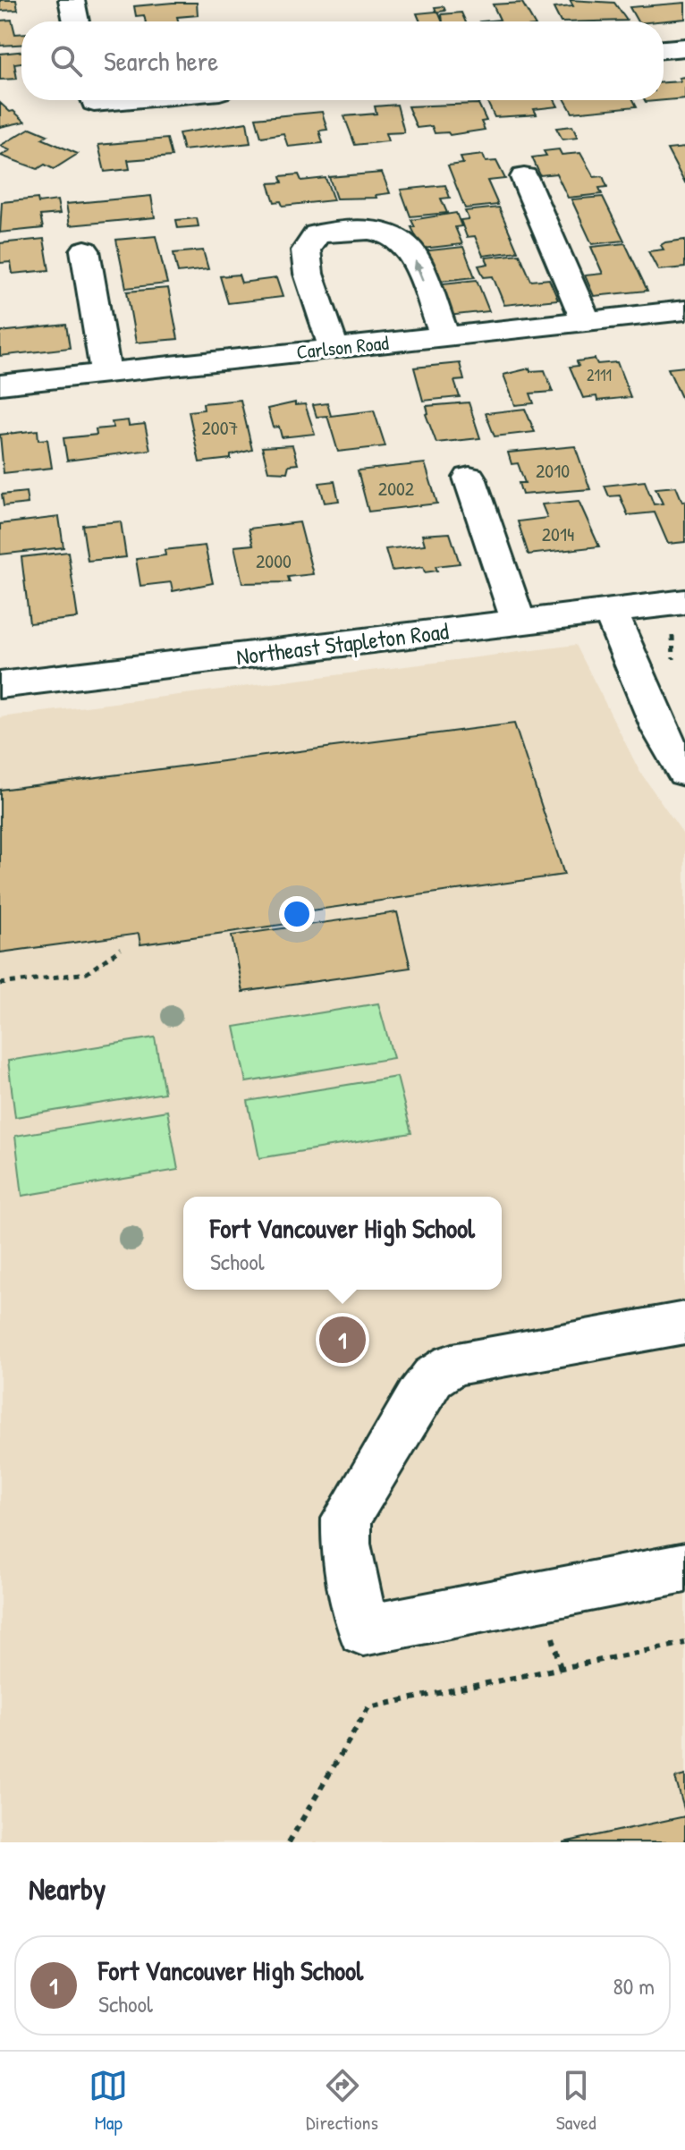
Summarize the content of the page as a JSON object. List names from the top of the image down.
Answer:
{
  "streets": {
    "street": ["Carlson Road", "Northeast Stapleton Road"]
  },
  "house_numbers": [
    "2111",
    "2007",
    "2010",
    "2002",
    "2014",
    "2000"
  ],
  "page": {
    "search": "Search here",
    "popup": ["Fort Vancouver High School", "School"],
    "pins": "1",
    "heading": "Nearby",
    "list": [
      {
        "mark": "1",
        "name": "Fort Vancouver High School",
        "note": "School",
        "value": "80 m"
      }
    ],
    "nav": ["Map", "Directions", "Saved"]
  }
}
